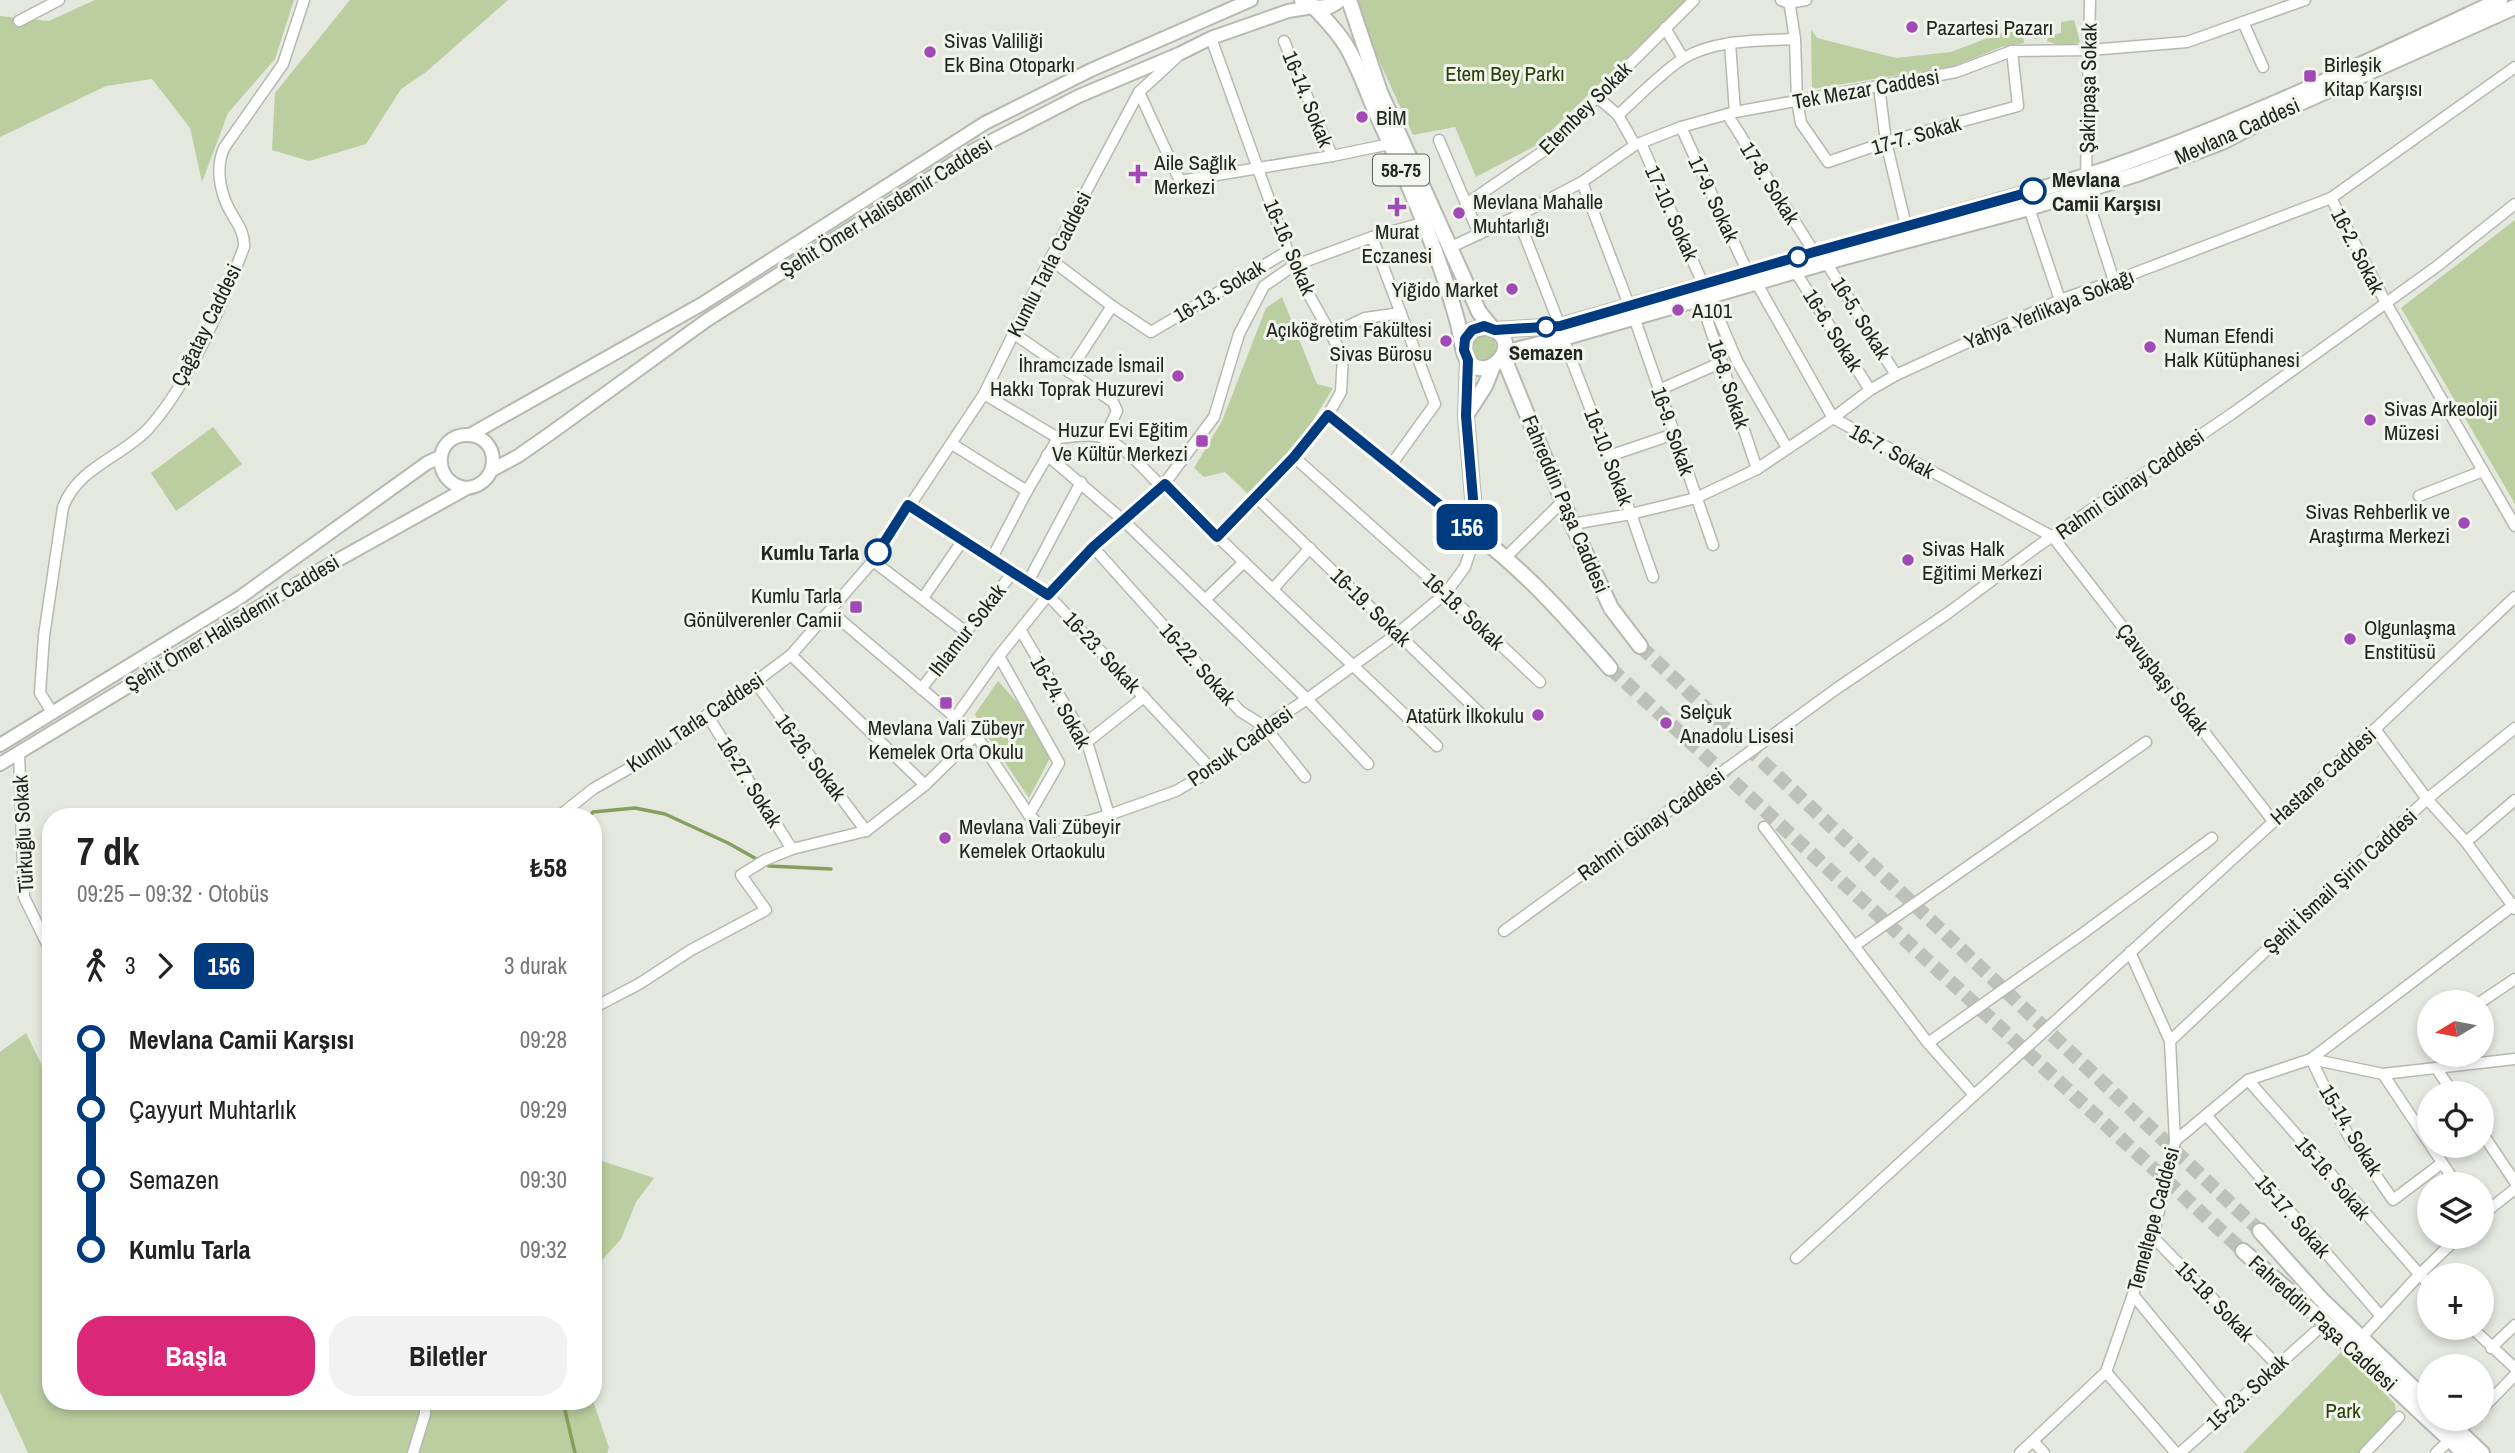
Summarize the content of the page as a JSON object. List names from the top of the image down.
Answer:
{
  "streets": {
    "main road": [
      "Mevlana Caddesi",
      "58-75",
      "Şehit Ömer Halisdemir Caddesi",
      "Fahreddin Paşa Caddesi",
      "Porsuk Caddesi"
    ],
    "street": [
      "Şakirpaşa Sokak",
      "Tek Mezar Caddesi",
      "16-14. Sokak",
      "Etembey Sokak",
      "17-7. Sokak",
      "17-8. Sokak",
      "17-9. Sokak",
      "17-10. Sokak",
      "16-16. Sokak",
      "16-2. Sokak",
      "Kumlu Tarla Caddesi",
      "16-13. Sokak",
      "Yahya Yerlikaya Sokağı",
      "16-5. Sokak",
      "Çağatay Caddesi",
      "16-6. Sokak",
      "16-8. Sokak",
      "16-9. Sokak",
      "16-7. Sokak",
      "16-10. Sokak",
      "Rahmi Günay Caddesi",
      "16-19. Sokak",
      "16-18. Sokak",
      "Ihlamur Sokak",
      "16-23. Sokak",
      "16-22. Sokak",
      "Çavuşbaşı Sokak",
      "16-24. Sokak",
      "16-26. Sokak",
      "Hastane Caddesi",
      "16-27. Sokak",
      "Türkuğlu Sokak",
      "Şehit İsmail Şirin Caddesi",
      "15-14. Sokak",
      "15-16. Sokak",
      "15-17. Sokak",
      "Temeltepe Caddesi",
      "15-18. Sokak",
      "15-23. Sokak"
    ]
  },
  "crossings": [
    ["Şakirpaşa Sokak", "Tek Mezar Caddesi"],
    ["Şakirpaşa Sokak", "Mevlana Caddesi"],
    ["Tek Mezar Caddesi", "17-7. Sokak"],
    ["Tek Mezar Caddesi", "58-75"],
    ["Tek Mezar Caddesi", "17-8. Sokak"],
    ["Tek Mezar Caddesi", "17-9. Sokak"],
    ["Tek Mezar Caddesi", "17-10. Sokak"],
    ["Tek Mezar Caddesi", "16-9. Sokak"],
    ["Tek Mezar Caddesi", "16-10. Sokak"],
    ["Etembey Sokak", "17-10. Sokak"],
    ["Mevlana Caddesi", "58-75"],
    ["Mevlana Caddesi", "17-8. Sokak"],
    ["Mevlana Caddesi", "17-9. Sokak"],
    ["Mevlana Caddesi", "17-10. Sokak"],
    ["Mevlana Caddesi", "16-5. Sokak"],
    ["Mevlana Caddesi", "16-6. Sokak"],
    ["Mevlana Caddesi", "16-8. Sokak"],
    ["Mevlana Caddesi", "16-9. Sokak"],
    ["Mevlana Caddesi", "16-7. Sokak"],
    ["Mevlana Caddesi", "16-10. Sokak"],
    ["Mevlana Caddesi", "Fahreddin Paşa Caddesi"],
    ["Mevlana Caddesi", "Porsuk Caddesi"],
    ["58-75", "Şehit Ömer Halisdemir Caddesi"],
    ["58-75", "Fahreddin Paşa Caddesi"],
    ["58-75", "Porsuk Caddesi"],
    ["17-9. Sokak", "16-7. Sokak"],
    ["Şehit Ömer Halisdemir Caddesi", "16-16. Sokak"],
    ["Şehit Ömer Halisdemir Caddesi", "Kumlu Tarla Caddesi"],
    ["Şehit Ömer Halisdemir Caddesi", "Çağatay Caddesi"],
    ["Şehit Ömer Halisdemir Caddesi", "Türkuğlu Sokak"],
    ["17-10. Sokak", "16-8. Sokak"],
    ["16-16. Sokak", "16-13. Sokak"],
    ["16-16. Sokak", "16-19. Sokak"],
    ["16-16. Sokak", "16-18. Sokak"],
    ["16-2. Sokak", "Yahya Yerlikaya Sokağı"],
    ["16-2. Sokak", "Rahmi Günay Caddesi"],
    ["Kumlu Tarla Caddesi", "16-23. Sokak"],
    ["Kumlu Tarla Caddesi", "Porsuk Caddesi"],
    ["Kumlu Tarla Caddesi", "16-26. Sokak"],
    ["Kumlu Tarla Caddesi", "16-27. Sokak"],
    ["Yahya Yerlikaya Sokağı", "16-5. Sokak"],
    ["Yahya Yerlikaya Sokağı", "16-6. Sokak"],
    ["Yahya Yerlikaya Sokağı", "16-8. Sokak"],
    ["Yahya Yerlikaya Sokağı", "16-9. Sokak"],
    ["Yahya Yerlikaya Sokağı", "16-7. Sokak"],
    ["Yahya Yerlikaya Sokağı", "16-10. Sokak"],
    ["Yahya Yerlikaya Sokağı", "Fahreddin Paşa Caddesi"],
    ["16-7. Sokak", "Rahmi Günay Caddesi"],
    ["16-7. Sokak", "Çavuşbaşı Sokak"],
    ["Rahmi Günay Caddesi", "Çavuşbaşı Sokak"],
    ["Fahreddin Paşa Caddesi", "Porsuk Caddesi"],
    ["16-19. Sokak", "Porsuk Caddesi"],
    ["16-18. Sokak", "Porsuk Caddesi"],
    ["Ihlamur Sokak", "16-23. Sokak"],
    ["Ihlamur Sokak", "Porsuk Caddesi"],
    ["16-23. Sokak", "Porsuk Caddesi"],
    ["16-22. Sokak", "Porsuk Caddesi"],
    ["Çavuşbaşı Sokak", "Hastane Caddesi"],
    ["16-24. Sokak", "Porsuk Caddesi"],
    ["Hastane Caddesi", "Temeltepe Caddesi"],
    ["Şehit İsmail Şirin Caddesi", "Temeltepe Caddesi"],
    ["Temeltepe Caddesi", "15-18. Sokak"],
    ["15-18. Sokak", "15-23. Sokak"]
  ],
  "parks": ["Etem Bey Parkı", "Park"],
  "places": {
    "other": [
      "Pazartesi Pazarı",
      "Sivas Valiliği Ek Bina Otoparkı",
      "BİM",
      "Mevlana Camii Karşısı",
      "Mevlana Mahalle Muhtarlığı",
      "Yiğido Market",
      "A101",
      "Semazen",
      "Açıköğretim Fakültesi Sivas Bürosu",
      "Numan Efendi Halk Kütüphanesi",
      "İhramcızade İsmail Hakkı Toprak Huzurevi",
      "Sivas Arkeoloji Müzesi",
      "Sivas Rehberlik ve Araştırma Merkezi",
      "Kumlu Tarla",
      "Sivas Halk Eğitimi Merkezi",
      "Olgunlaşma Enstitüsü",
      "Atatürk İlkokulu",
      "Selçuk Anadolu Lisesi",
      "Mevlana Vali Zübeyir Kemelek Ortaokulu"
    ],
    "transit": [
      "Birleşik Kitap Karşısı",
      "Huzur Evi Eğitim Ve Kültür Merkezi",
      "Kumlu Tarla Gönülverenler Camii",
      "Mevlana Vali Zübeyr Kemelek Orta Okulu"
    ],
    "health": ["Aile Sağlık Merkezi", "Murat Eczanesi"]
  },
  "lines": ["bus line 156"],
  "north": "left",
  "page": {
    "on_map": "156",
    "heading": ["7 dk", "09:25 – 09:32 · Otobüs", "₺58"],
    "legs": ["3", "156", "3 durak"],
    "map_buttons": ["+", "−"],
    "list": [
      {
        "name": "Mevlana Camii Karşısı",
        "value": "09:28"
      },
      {
        "name": "Çayyurt Muhtarlık",
        "value": "09:29"
      },
      {
        "name": "Semazen",
        "value": "09:30"
      },
      {
        "name": "Kumlu Tarla",
        "value": "09:32"
      }
    ],
    "buttons": ["Başla", "Biletler"]
  }
}
